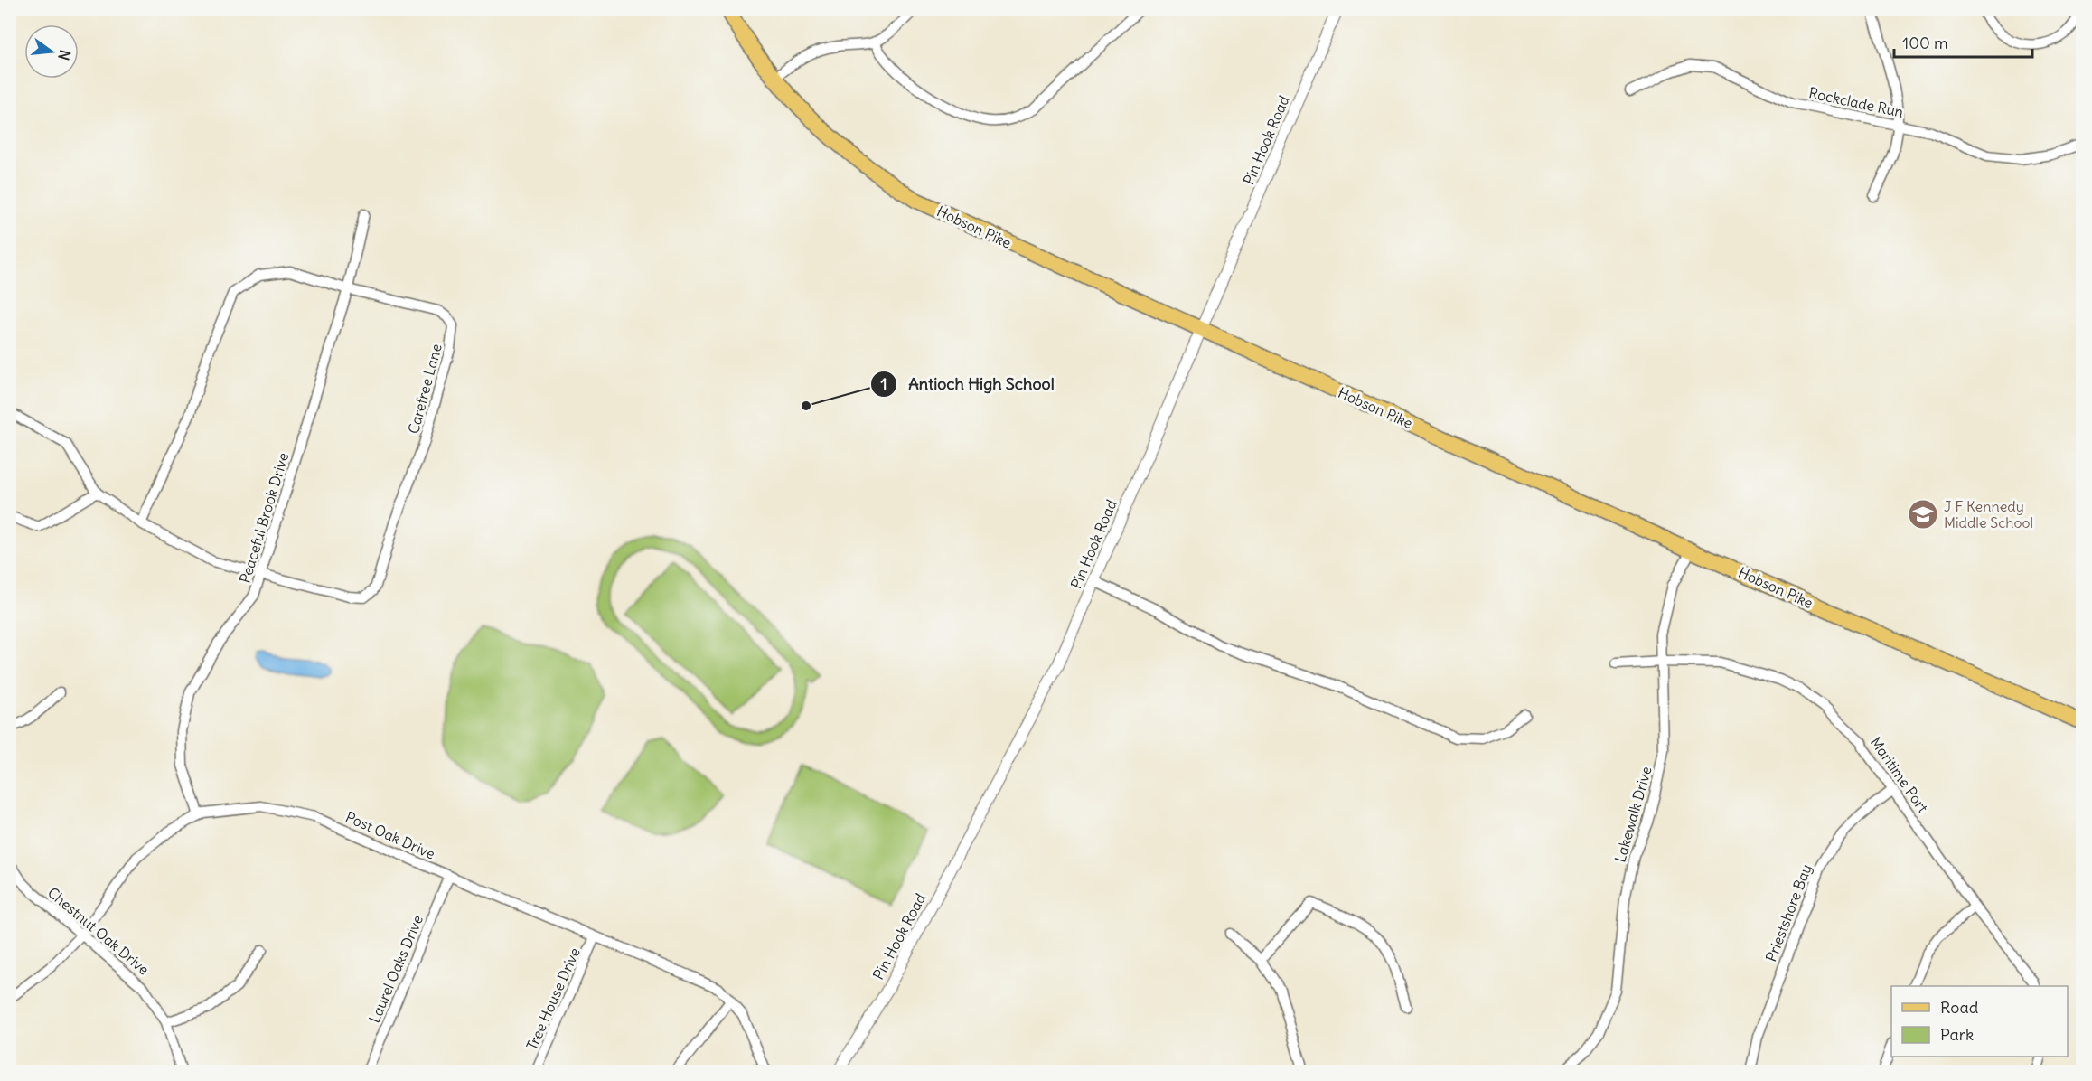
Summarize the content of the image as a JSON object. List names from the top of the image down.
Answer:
{
  "streets": {
    "main road": ["Hobson Pike"],
    "street": [
      "Rockclade Run",
      "Pin Hook Road",
      "Carefree Lane",
      "Peaceful Brook Drive",
      "Maritime Port",
      "Lakewalk Drive",
      "Post Oak Drive",
      "Priestshore Bay",
      "Chestnut Oak Drive",
      "Laurel Oaks Drive",
      "Tree House Drive"
    ]
  },
  "crossings": [
    ["Pin Hook Road", "Hobson Pike"],
    ["Hobson Pike", "Lakewalk Drive"],
    ["Carefree Lane", "Peaceful Brook Drive"],
    ["Peaceful Brook Drive", "Post Oak Drive"],
    ["Maritime Port", "Lakewalk Drive"],
    ["Maritime Port", "Priestshore Bay"],
    ["Post Oak Drive", "Chestnut Oak Drive"],
    ["Post Oak Drive", "Laurel Oaks Drive"],
    ["Post Oak Drive", "Tree House Drive"]
  ],
  "places": {
    "other": ["Antioch High School"],
    "school or university": ["J F Kennedy Middle School"]
  },
  "legend": ["Road", "Park"],
  "scale_bar": "100 m",
  "north": "right"
}
